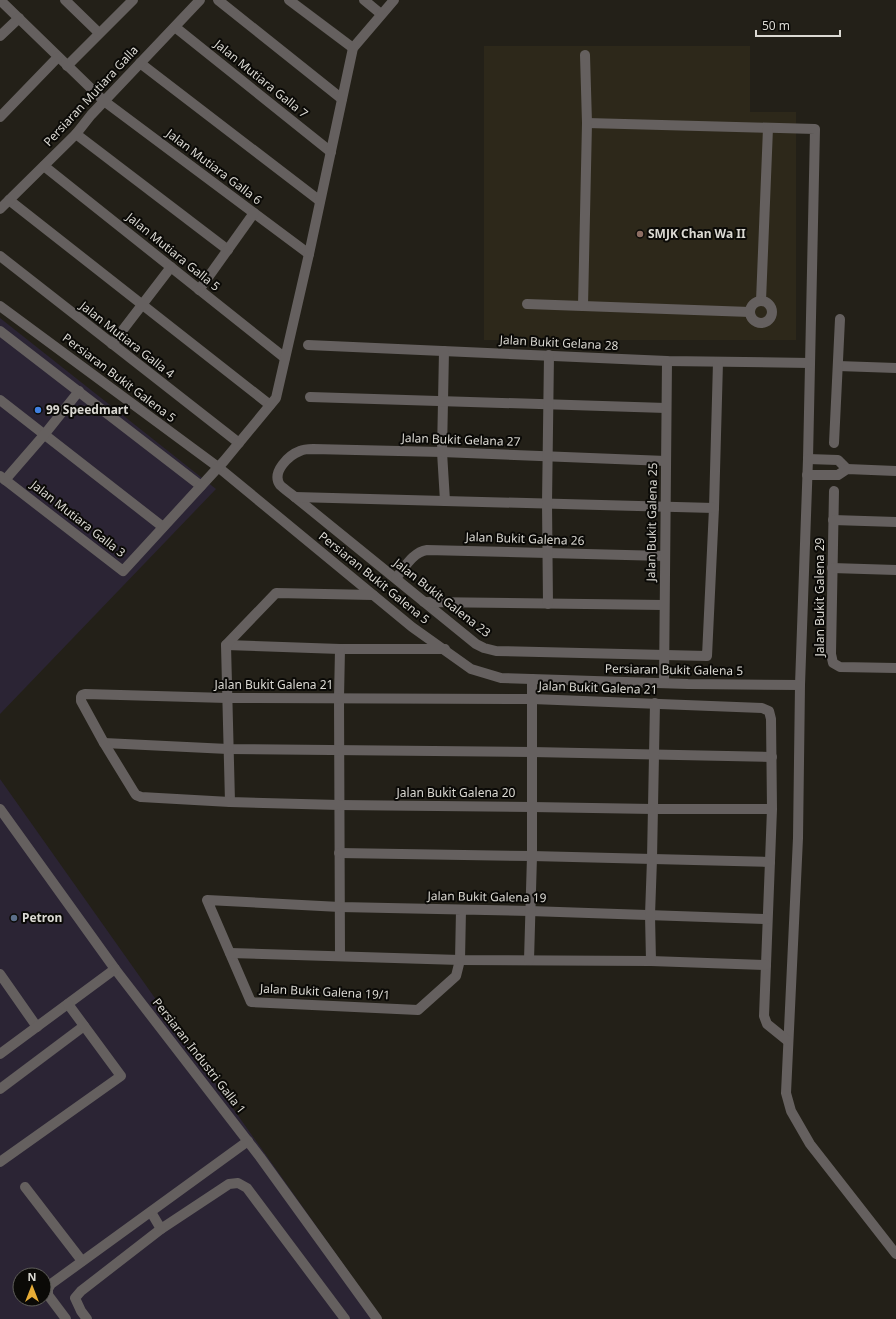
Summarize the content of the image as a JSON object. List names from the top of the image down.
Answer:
{
  "streets": {
    "street": [
      "Jalan Mutiara Galla 7",
      "Persiaran Mutiara Galla",
      "Jalan Mutiara Galla 6",
      "Jalan Mutiara Galla 5",
      "Jalan Mutiara Galla 4",
      "Jalan Bukit Gelana 28",
      "Persiaran Bukit Galena 5",
      "Jalan Bukit Gelana 27",
      "Jalan Mutiara Galla 3",
      "Jalan Bukit Galena 25",
      "Jalan Bukit Galena 26",
      "Jalan Bukit Galena 29",
      "Jalan Bukit Galena 23",
      "Jalan Bukit Galena 21",
      "Jalan Bukit Galena 20",
      "Jalan Bukit Galena 19",
      "Jalan Bukit Galena 19/1",
      "Persiaran Industri Galla 1"
    ]
  },
  "crossings": [
    ["Jalan Mutiara Galla 7", "Persiaran Mutiara Galla"],
    ["Jalan Mutiara Galla 7", "Jalan Mutiara Galla 3"],
    ["Persiaran Mutiara Galla", "Jalan Mutiara Galla 6"],
    ["Persiaran Mutiara Galla", "Jalan Mutiara Galla 5"],
    ["Jalan Mutiara Galla 6", "Jalan Mutiara Galla 3"],
    ["Jalan Mutiara Galla 5", "Jalan Mutiara Galla 3"],
    ["Jalan Mutiara Galla 4", "Jalan Mutiara Galla 3"],
    ["Jalan Bukit Gelana 28", "Jalan Bukit Galena 25"],
    ["Persiaran Bukit Galena 5", "Jalan Mutiara Galla 3"],
    ["Persiaran Bukit Galena 5", "Jalan Bukit Galena 25"],
    ["Jalan Bukit Gelana 27", "Jalan Bukit Galena 25"],
    ["Jalan Bukit Gelana 27", "Jalan Bukit Galena 23"],
    ["Jalan Bukit Galena 25", "Jalan Bukit Galena 26"],
    ["Jalan Bukit Galena 25", "Jalan Bukit Galena 23"],
    ["Jalan Bukit Galena 26", "Jalan Bukit Galena 23"],
    ["Jalan Bukit Galena 21", "Jalan Bukit Galena 20"],
    ["Jalan Bukit Galena 21", "Jalan Bukit Galena 19"],
    ["Jalan Bukit Galena 19", "Jalan Bukit Galena 19/1"]
  ],
  "places": ["SMJK Chan Wa II", "99 Speedmart", "Petron"],
  "scale_bar": "50 m",
  "north": "top"
}
